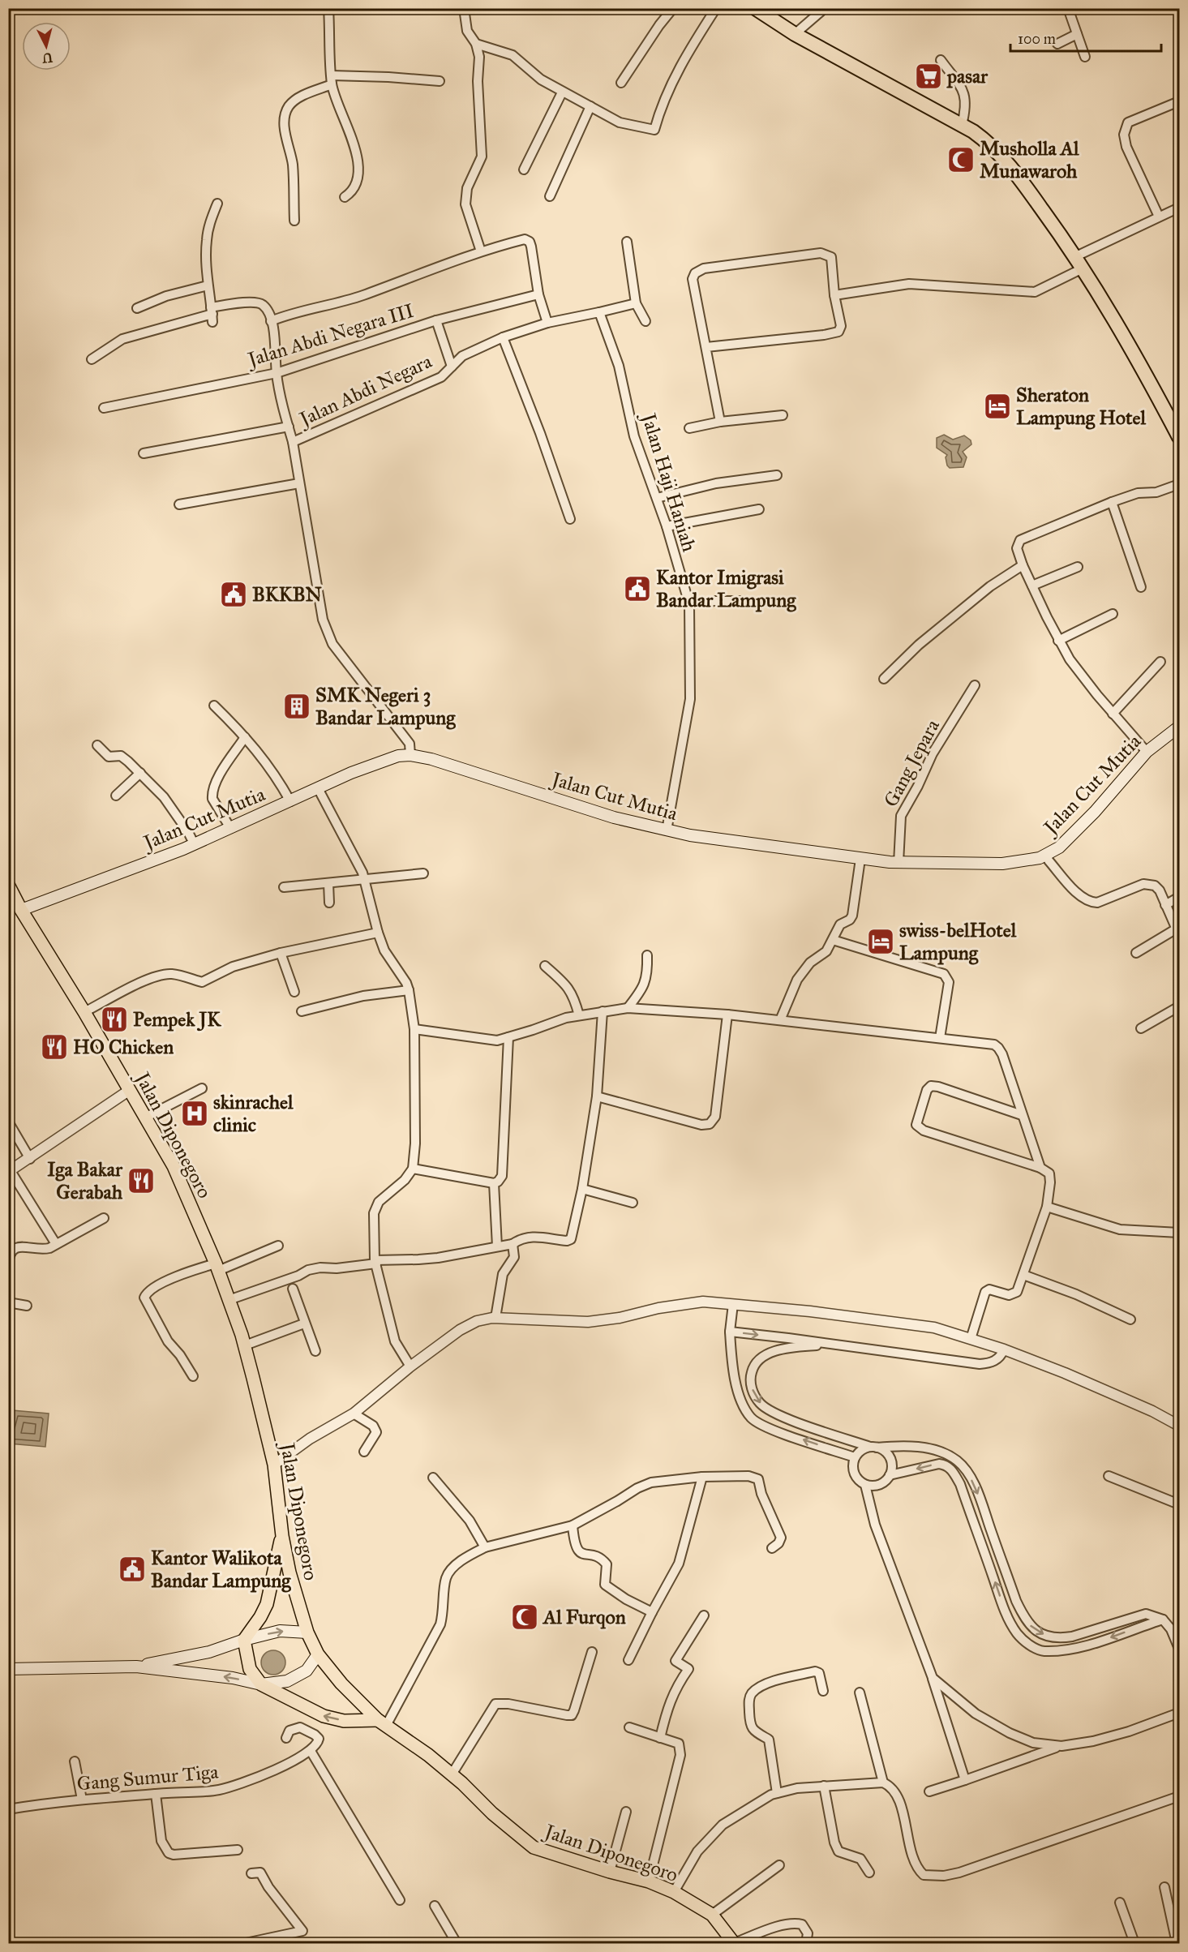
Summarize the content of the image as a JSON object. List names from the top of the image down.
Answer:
{
  "streets": {
    "main road": ["Jalan Cut Mutia", "Jalan Diponegoro"],
    "street": [
      "Jalan Abdi Negara III",
      "Jalan Abdi Negara",
      "Jalan Haji Haniah",
      "Gang Jepara",
      "Gang Sumur Tiga"
    ]
  },
  "crossings": [
    ["Jalan Abdi Negara", "Jalan Haji Haniah"],
    ["Jalan Abdi Negara", "Jalan Cut Mutia"],
    ["Jalan Haji Haniah", "Jalan Cut Mutia"],
    ["Gang Jepara", "Jalan Cut Mutia"],
    ["Jalan Cut Mutia", "Jalan Diponegoro"]
  ],
  "places": {
    "supermarket": ["pasar"],
    "mosque": ["Musholla Al Munawaroh", "Al Furqon"],
    "hotel": ["Sheraton Lampung Hotel", "swiss-belHotel Lampung"],
    "public building": ["Kantor Imigrasi Bandar Lampung", "BKKBN", "Kantor Walikota Bandar Lampung"],
    "building": ["SMK Negeri 3 Bandar Lampung"],
    "restaurant": ["Pempek JK", "HO Chicken", "Iga Bakar Gerabah"],
    "hospital": ["skinrachel clinic"]
  },
  "scale_bar": "100 m",
  "north": "bottom"
}
